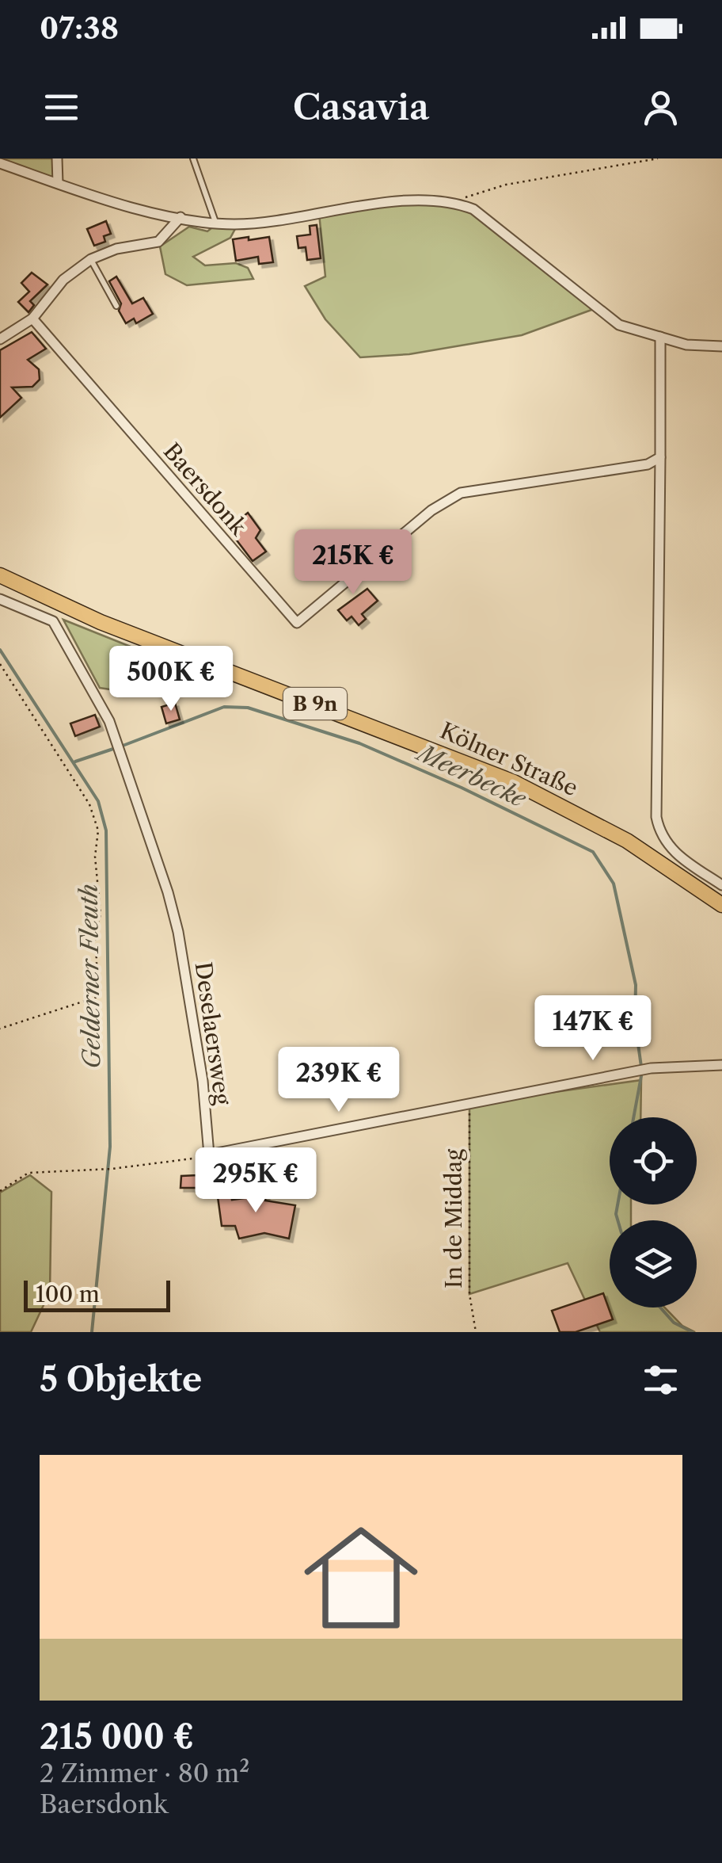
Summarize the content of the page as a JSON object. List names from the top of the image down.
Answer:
{
  "streets": {
    "main road": ["B 9n", "Kölner Straße"],
    "street": ["Baersdonk", "Deselaersweg"],
    "path": ["In de Middag"]
  },
  "water": ["Meerbecke", "Gelderner Fleuth"],
  "scale_bar": "100 m",
  "page": {
    "status": "07:38",
    "header": "Casavia",
    "price": [
      "215K €",
      "500K €",
      "147K €",
      "239K €",
      "295K €"
    ],
    "scale": "100 m",
    "heading": "5 Objekte",
    "list": [
      {
        "name": "215 000 €",
        "note": "2 Zimmer · 80 m² · Baersdonk"
      }
    ]
  }
}
